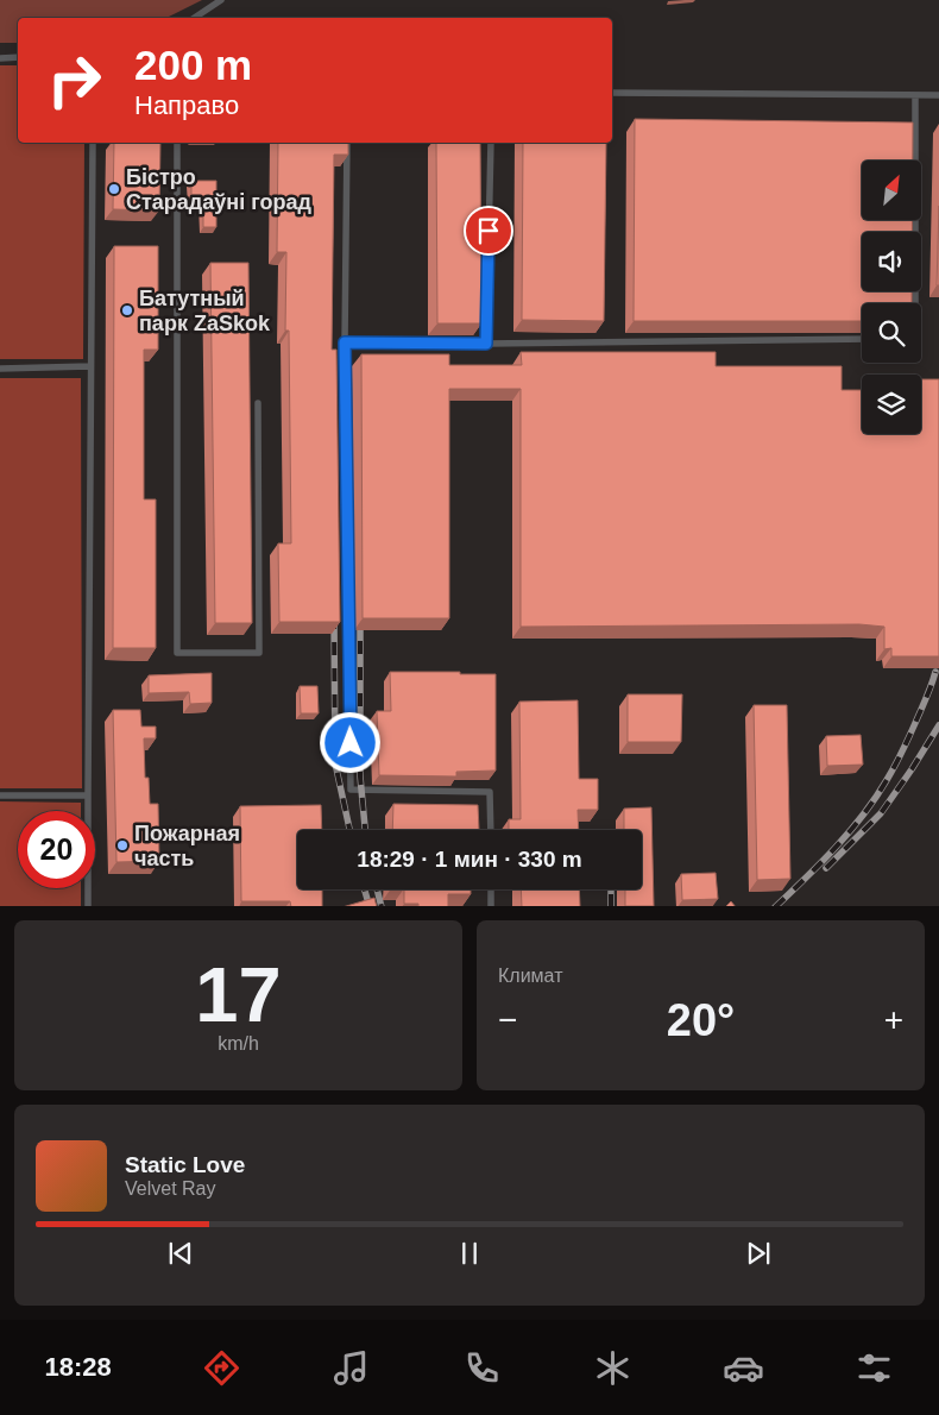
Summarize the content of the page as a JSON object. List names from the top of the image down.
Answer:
{
  "places": ["Бістро Старадаўні горад", "Батутный парк ZaSkok", "Пожарная часть"],
  "north": "top right",
  "page": {
    "turn": ["200 m", "Направо"],
    "limit": "20",
    "trip": "18:29 · 1 мин · 330 m",
    "tile": [
      ["17", "km/h"],
      "Климат"
    ],
    "heat": ["−", "20°", "+"],
    "song": ["Static Love", "Velvet Ray"],
    "tabs": "18:28"
  }
}
